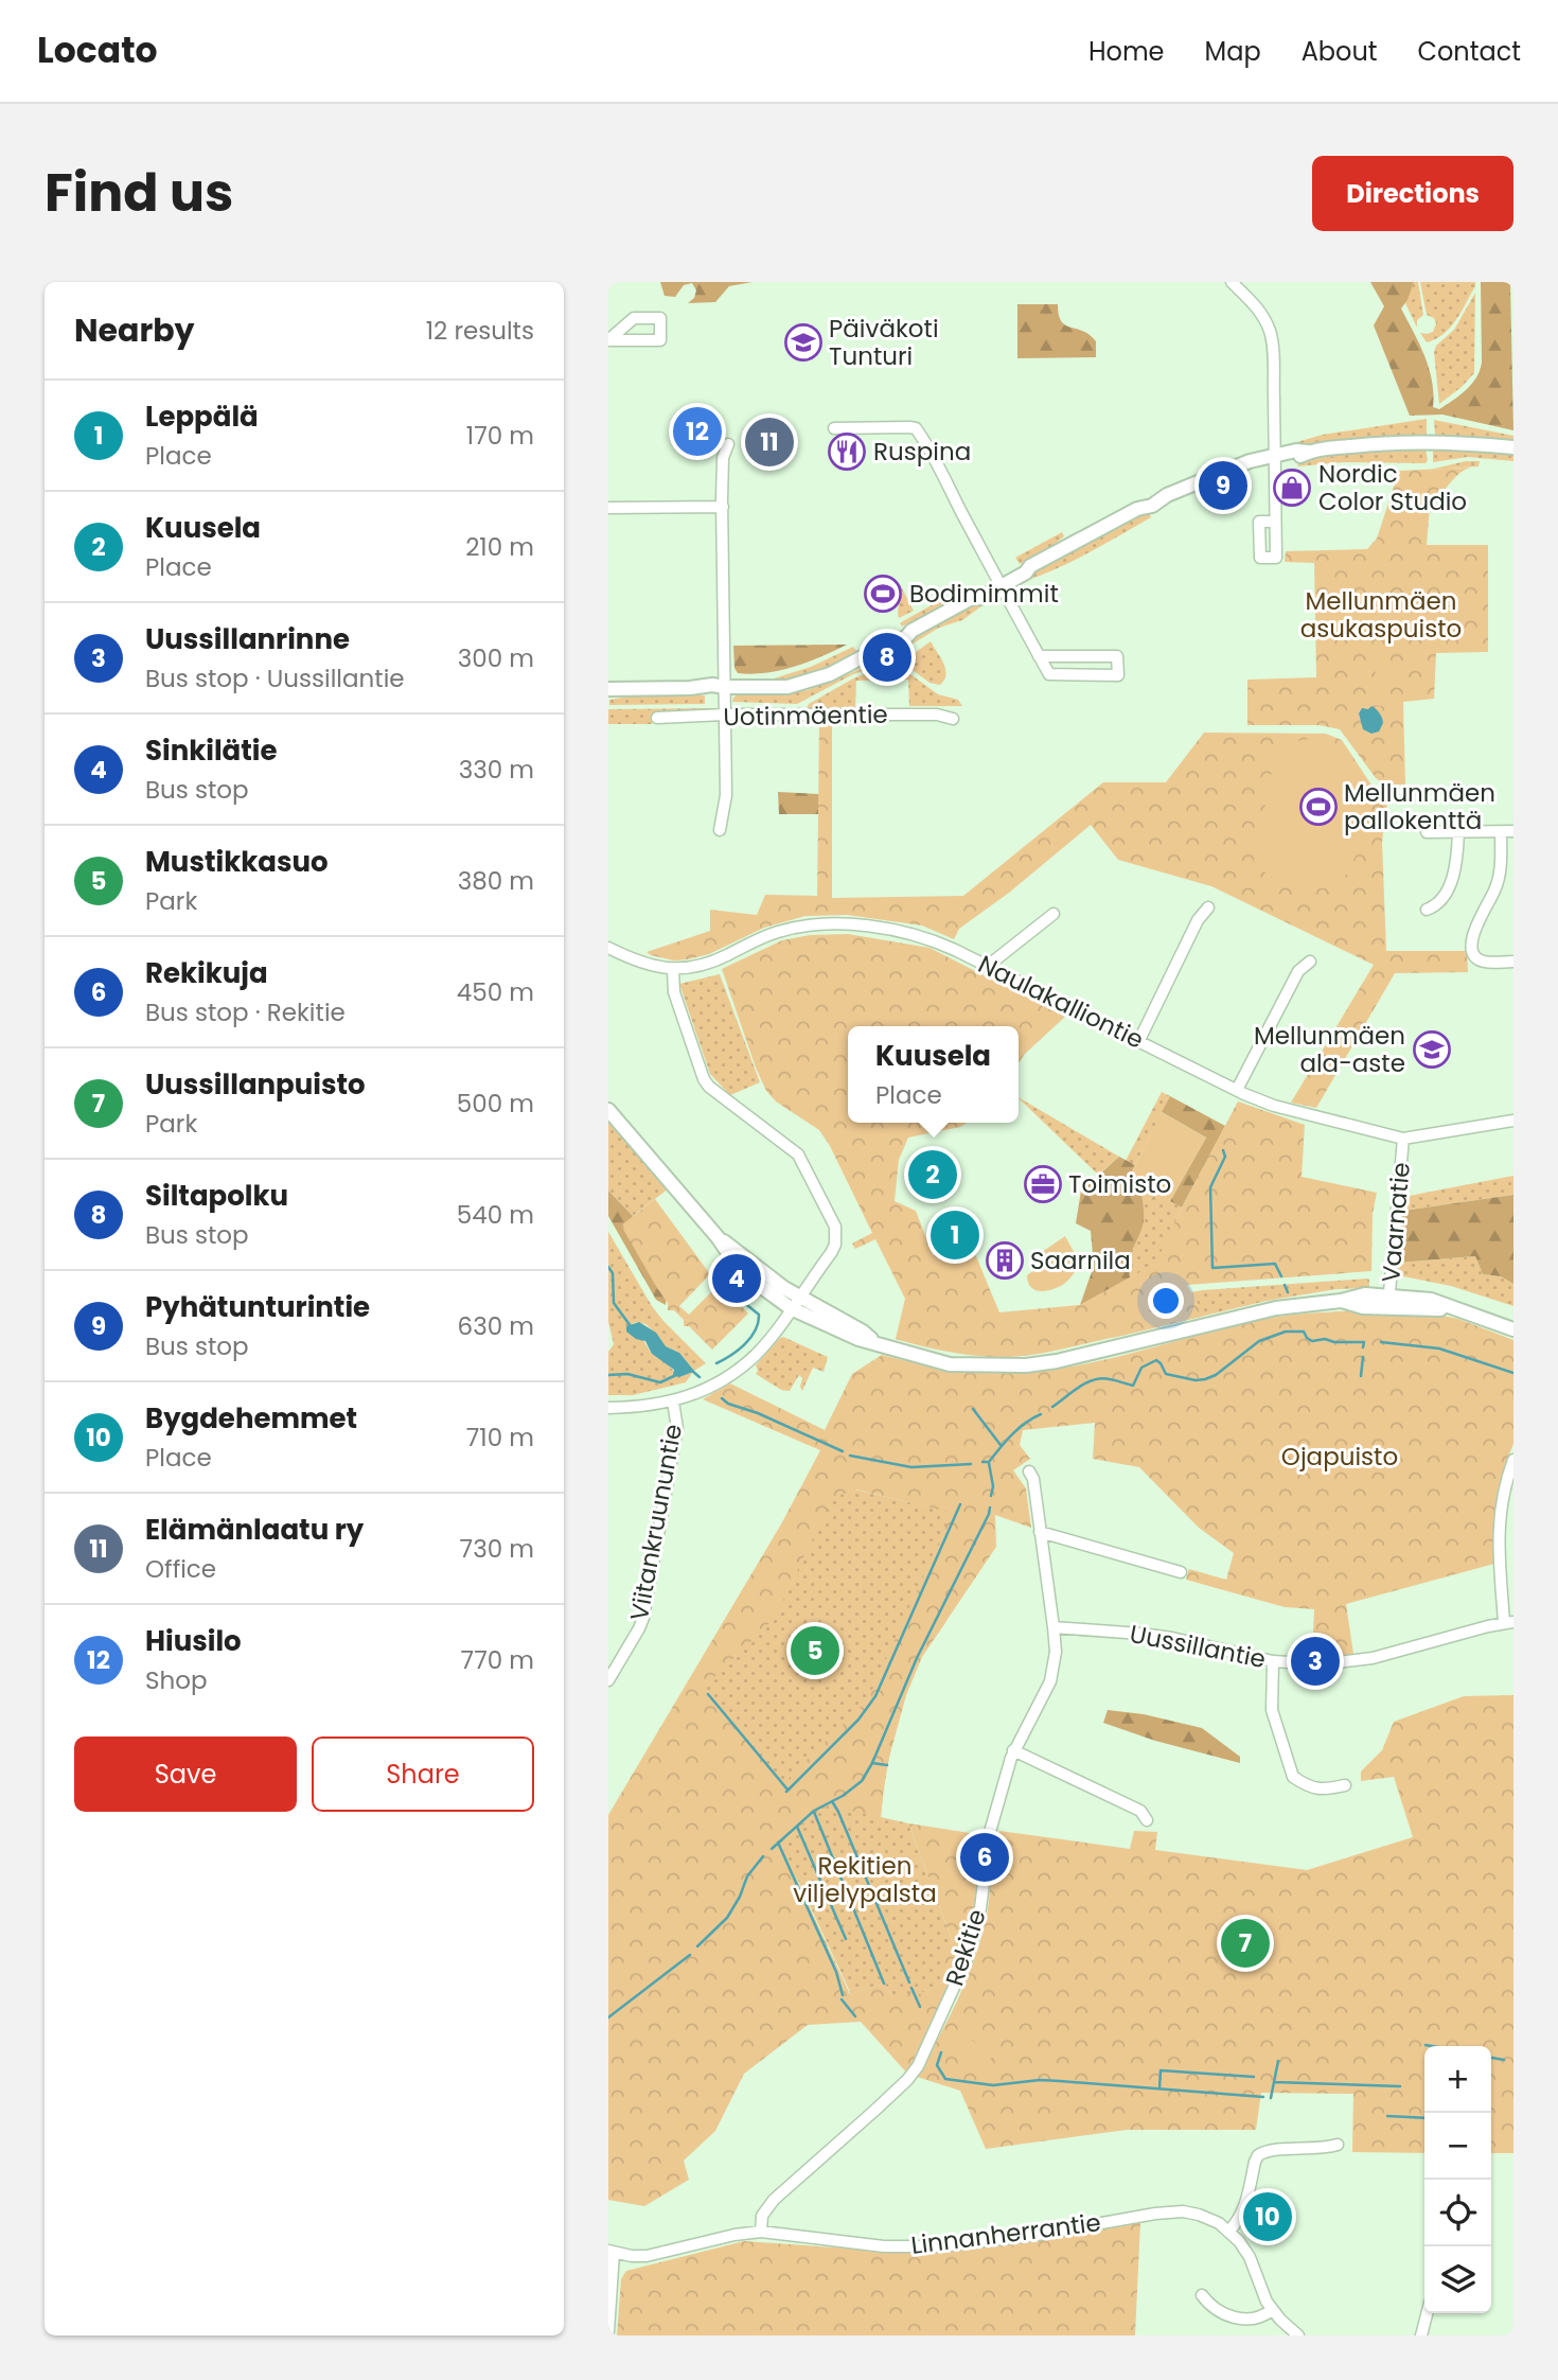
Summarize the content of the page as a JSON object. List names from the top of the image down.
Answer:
{
  "streets": {
    "street": [
      "Uotinmäentie",
      "Naulakalliontie",
      "Vaarnatie",
      "Viitankruununtie",
      "Uussillantie",
      "Rekitie",
      "Linnanherrantie"
    ]
  },
  "crossings": [
    ["Naulakalliontie", "Vaarnatie"],
    ["Uussillantie", "Rekitie"],
    ["Rekitie", "Linnanherrantie"]
  ],
  "parks": ["Mellunmäen asukaspuisto", "Ojapuisto", "Rekitien viljelypalsta"],
  "places": {
    "school or university": ["Päiväkoti Tunturi", "Mellunmäen ala-aste"],
    "restaurant": ["Ruspina"],
    "shop": ["Nordic Color Studio"],
    "sports": ["Bodimimmit", "Mellunmäen pallokenttä"],
    "office": ["Toimisto"],
    "building": ["Saarnila"]
  },
  "page": {
    "header": "Locato",
    "nav": [
      "Home",
      "Map",
      "About",
      "Contact"
    ],
    "title": "Find us",
    "buttons": [
      "Directions",
      ["Save", "Share"]
    ],
    "heading": ["Nearby", "12 results"],
    "list": [
      {
        "mark": "1",
        "name": "Leppälä",
        "note": "Place",
        "value": "170 m"
      },
      {
        "mark": "2",
        "name": "Kuusela",
        "note": "Place",
        "value": "210 m"
      },
      {
        "mark": "3",
        "name": "Uussillanrinne",
        "note": "Bus stop · Uussillantie",
        "value": "300 m"
      },
      {
        "mark": "4",
        "name": "Sinkilätie",
        "note": "Bus stop",
        "value": "330 m"
      },
      {
        "mark": "5",
        "name": "Mustikkasuo",
        "note": "Park",
        "value": "380 m"
      },
      {
        "mark": "6",
        "name": "Rekikuja",
        "note": "Bus stop · Rekitie",
        "value": "450 m"
      },
      {
        "mark": "7",
        "name": "Uussillanpuisto",
        "note": "Park",
        "value": "500 m"
      },
      {
        "mark": "8",
        "name": "Siltapolku",
        "note": "Bus stop",
        "value": "540 m"
      },
      {
        "mark": "9",
        "name": "Pyhätunturintie",
        "note": "Bus stop",
        "value": "630 m"
      },
      {
        "mark": "10",
        "name": "Bygdehemmet",
        "note": "Place",
        "value": "710 m"
      },
      {
        "mark": "11",
        "name": "Elämänlaatu ry",
        "note": "Office",
        "value": "730 m"
      },
      {
        "mark": "12",
        "name": "Hiusilo",
        "note": "Shop",
        "value": "770 m"
      }
    ],
    "pins": [
      "12",
      "11",
      "9",
      "8",
      "2",
      "1",
      "4",
      "5",
      "3",
      "6",
      "7",
      "10"
    ],
    "popup": ["Kuusela", "Place"],
    "map_buttons": ["+", "−"]
  }
}
